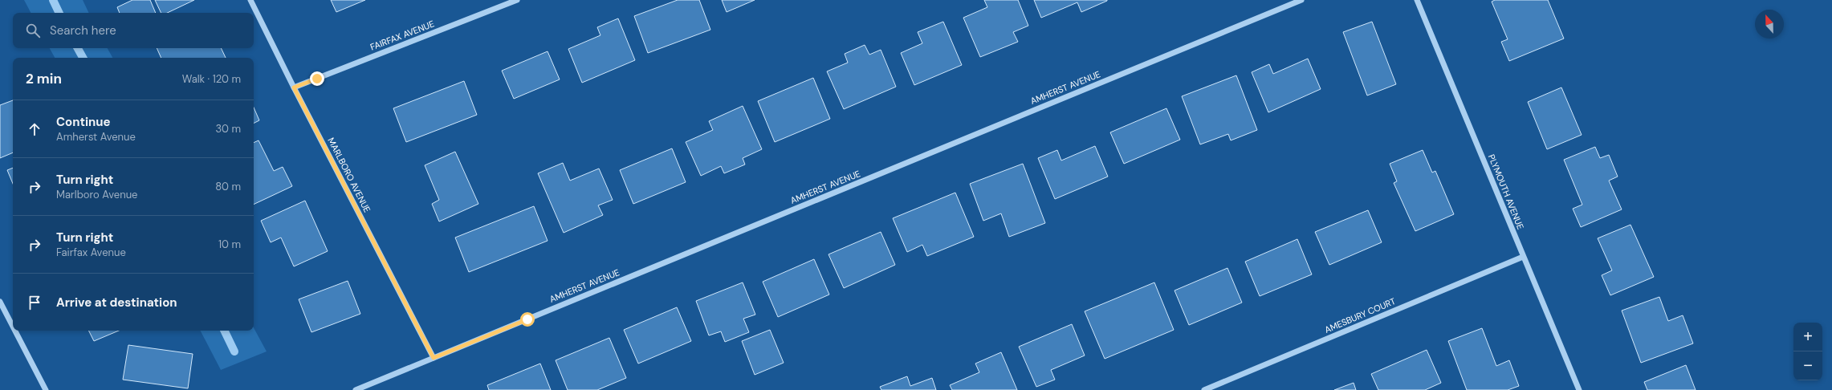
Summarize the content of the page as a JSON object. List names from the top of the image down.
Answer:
{
  "streets": {
    "street": [
      "FAIRFAX AVENUE",
      "AMHERST AVENUE",
      "MARLBORO AVENUE",
      "PLYMOUTH AVENUE",
      "AMESBURY COURT"
    ]
  },
  "crossings": [
    ["FAIRFAX AVENUE", "MARLBORO AVENUE"],
    ["AMHERST AVENUE", "MARLBORO AVENUE"],
    ["PLYMOUTH AVENUE", "AMESBURY COURT"]
  ],
  "north": "top",
  "page": {
    "search": "Search here",
    "heading": ["2 min", "Walk · 120 m"],
    "list": [
      ["Continue", "Amherst Avenue", "30 m"],
      ["Turn right", "Marlboro Avenue", "80 m"],
      ["Turn right", "Fairfax Avenue", "10 m"],
      "Arrive at destination"
    ],
    "map_buttons": ["+", "−"]
  }
}
